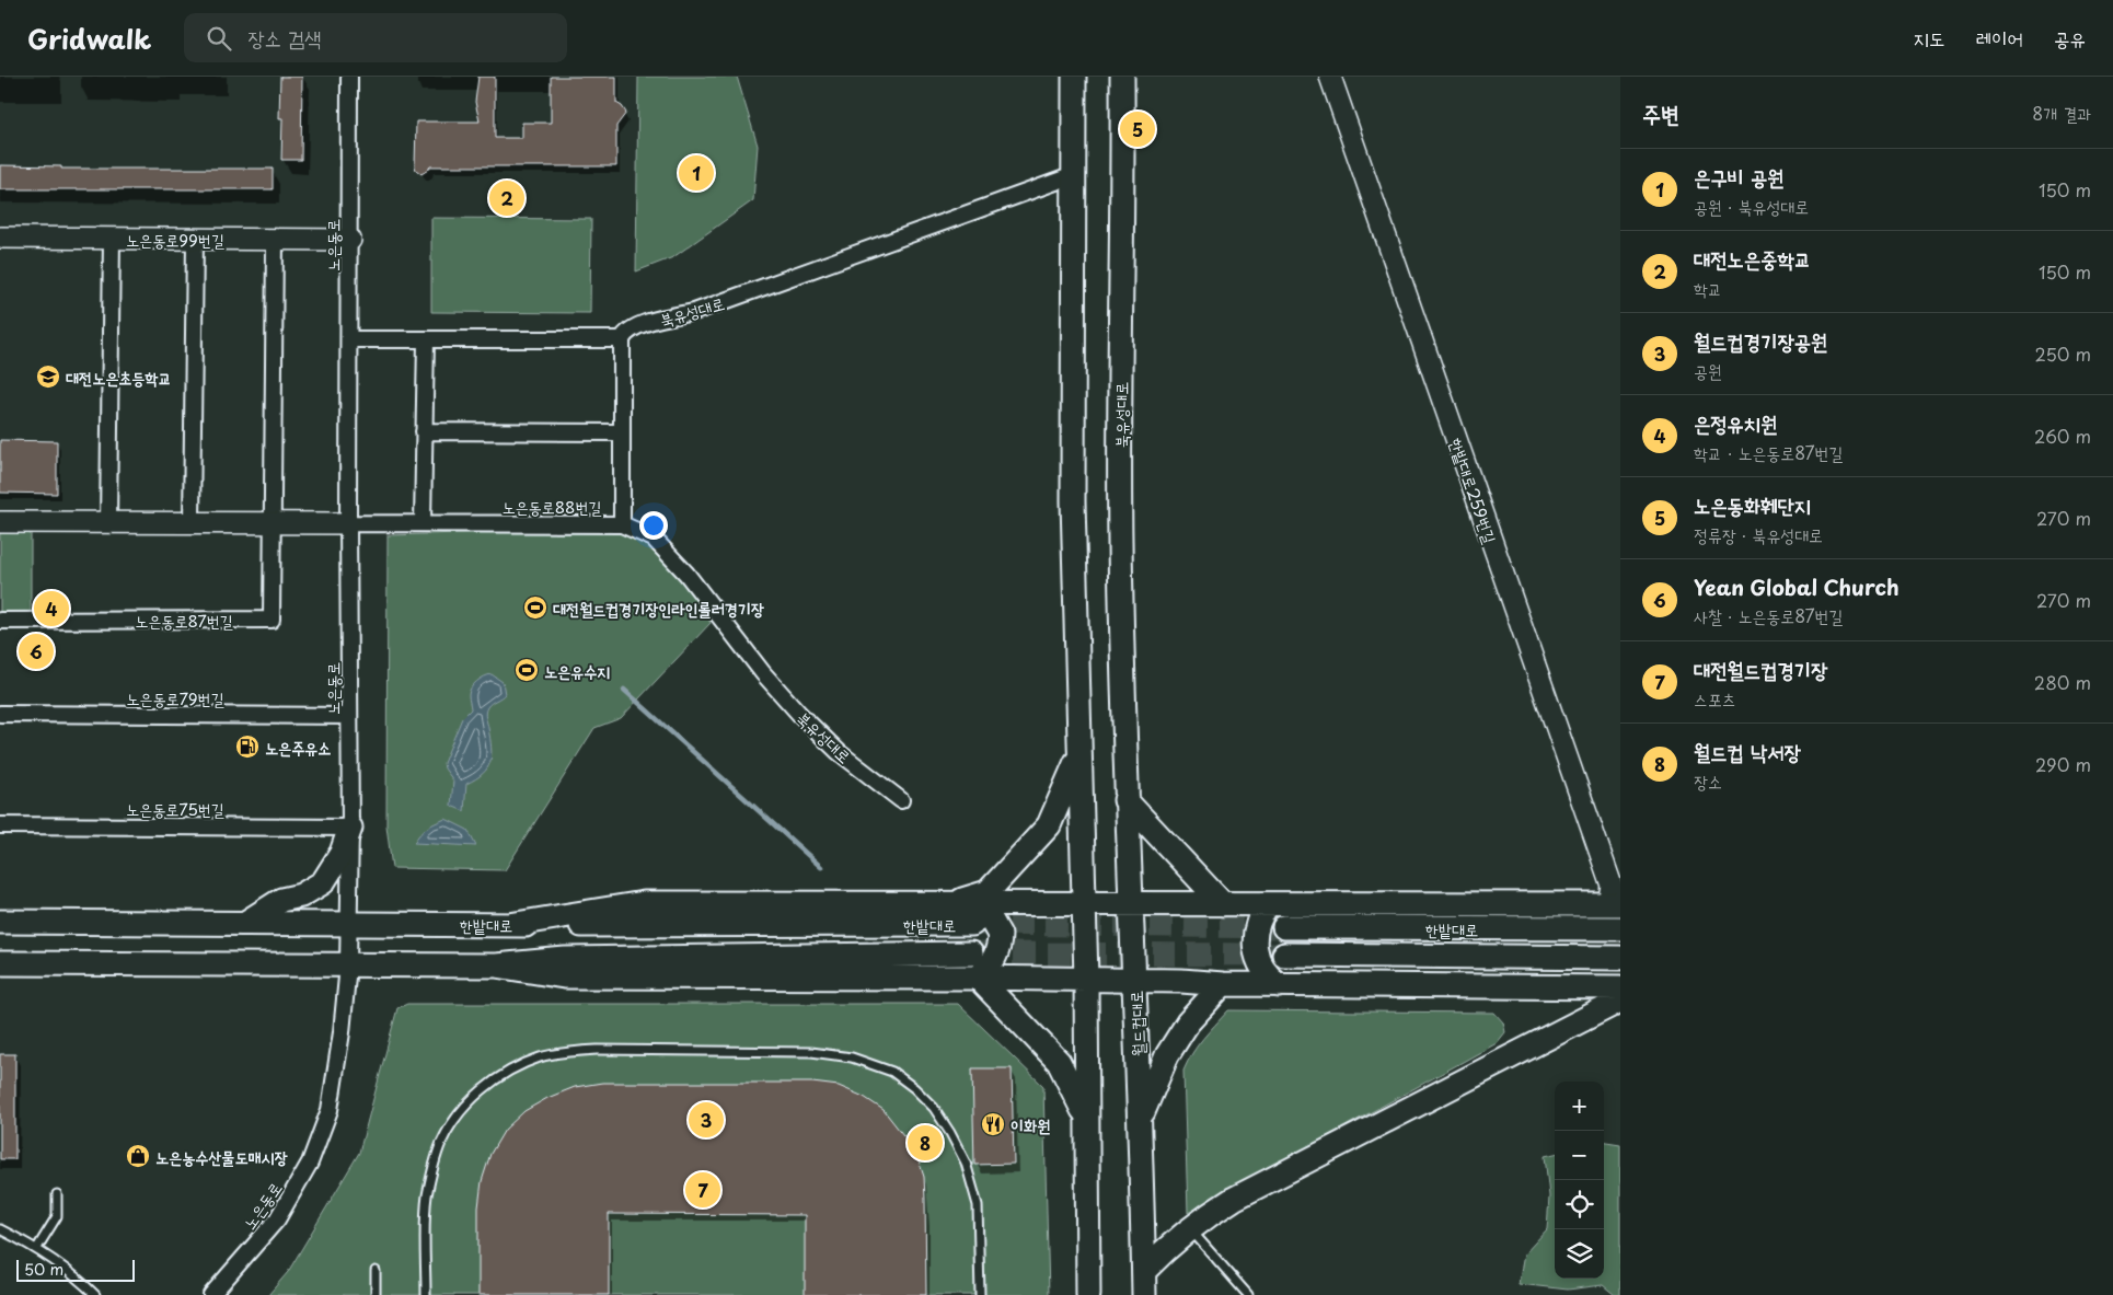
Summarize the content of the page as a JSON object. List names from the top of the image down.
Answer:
{
  "streets": {
    "main road": ["북유성대로", "한밭대로", "월드컵대로"],
    "street": [
      "노은동로99번길",
      "노은동로",
      "한밭대로259번길",
      "노은동로88번길",
      "노은동로87번길",
      "노은동로79번길",
      "노은동로75번길"
    ]
  },
  "crossings": [
    ["노은동로99번길", "노은동로"],
    ["노은동로99번길", "노은동로87번길"],
    ["노은동로", "노은동로88번길"],
    ["노은동로", "노은동로79번길"],
    ["노은동로", "노은동로75번길"],
    ["노은동로", "한밭대로"],
    ["북유성대로", "노은동로88번길"],
    ["북유성대로", "월드컵대로"],
    ["한밭대로259번길", "한밭대로"],
    ["한밭대로", "월드컵대로"]
  ],
  "places": {
    "school or university": ["대전노은초등학교"],
    "sports": ["대전월드컵경기장인라인롤러경기장", "노은유수지"],
    "fuel station": ["노은주유소"],
    "restaurant": ["이화원"],
    "shop": ["노은농수산물도매시장"]
  },
  "scale_bar": "50 m",
  "page": {
    "header": "Gridwalk",
    "search": "장소 검색",
    "nav": ["지도", "레이어", "공유"],
    "heading": ["주변", "8개 결과"],
    "pins": [
      "5",
      "1",
      "2",
      "4",
      "6",
      "3",
      "8",
      "7"
    ],
    "list": [
      {
        "mark": "1",
        "name": "은구비 공원",
        "note": "공원 · 북유성대로",
        "value": "150 m"
      },
      {
        "mark": "2",
        "name": "대전노은중학교",
        "note": "학교",
        "value": "150 m"
      },
      {
        "mark": "3",
        "name": "월드컵경기장공원",
        "note": "공원",
        "value": "250 m"
      },
      {
        "mark": "4",
        "name": "은정유치원",
        "note": "학교 · 노은동로87번길",
        "value": "260 m"
      },
      {
        "mark": "5",
        "name": "노은동화훼단지",
        "note": "정류장 · 북유성대로",
        "value": "270 m"
      },
      {
        "mark": "6",
        "name": "Yean Global Church",
        "note": "사찰 · 노은동로87번길",
        "value": "270 m"
      },
      {
        "mark": "7",
        "name": "대전월드컵경기장",
        "note": "스포츠",
        "value": "280 m"
      },
      {
        "mark": "8",
        "name": "월드컵 낙서장",
        "note": "장소",
        "value": "290 m"
      }
    ],
    "map_buttons": ["+", "−"],
    "scale": "50 m"
  }
}
